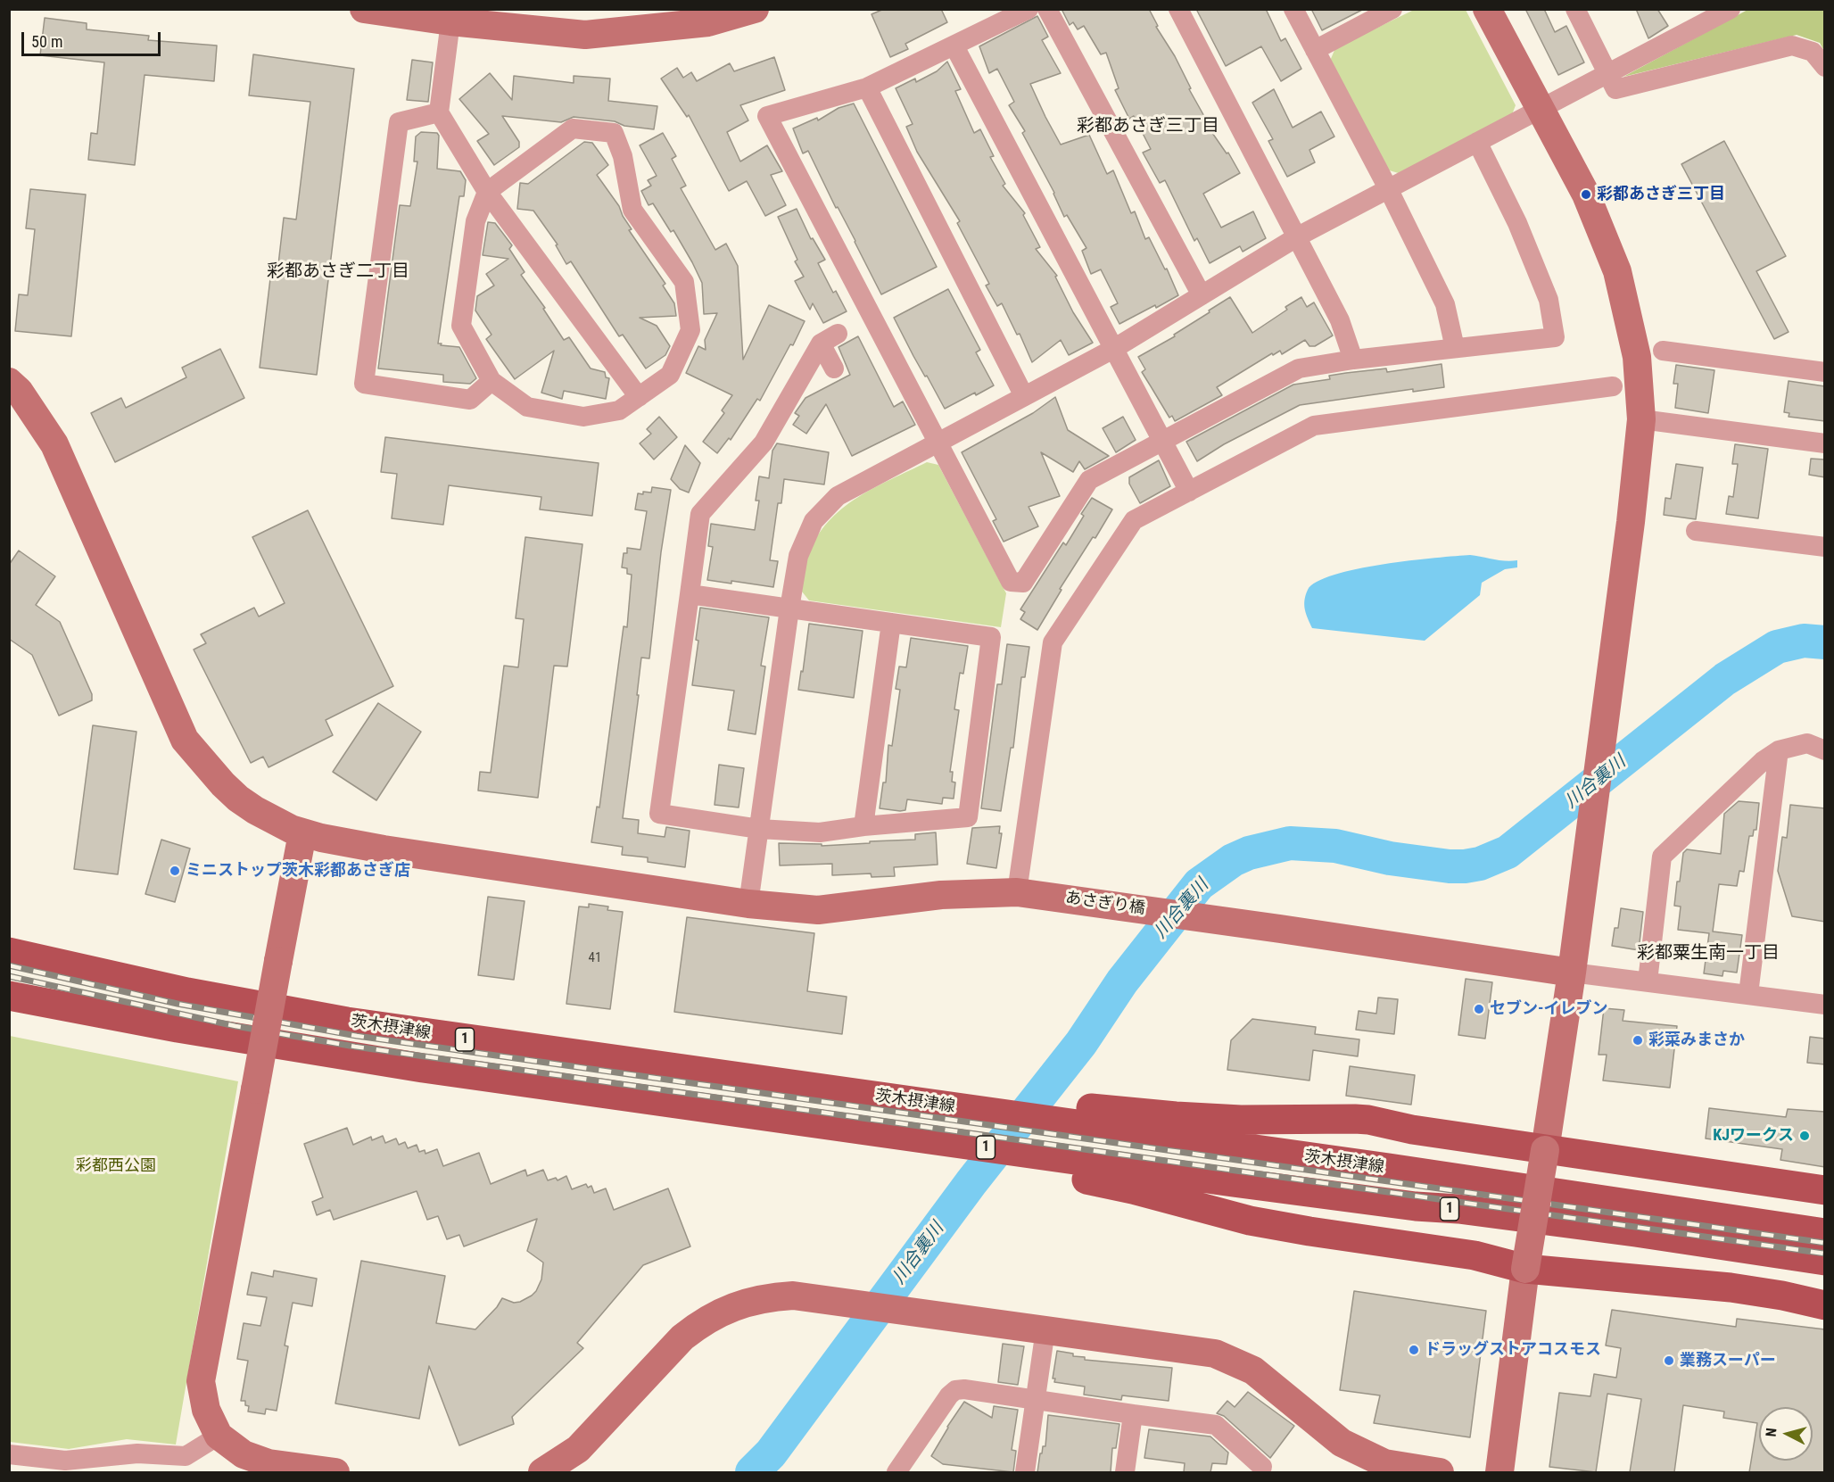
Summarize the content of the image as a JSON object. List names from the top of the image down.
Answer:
{
  "streets": {
    "main road": ["茨木摂津線", "1"],
    "street": ["あさぎり橋"]
  },
  "districts": ["彩都あさぎ三丁目", "彩都あさぎ二丁目", "彩都粟生南一丁目"],
  "water": ["川合裏川"],
  "parks": ["彩都西公園"],
  "places": [
    "彩都あさぎ三丁目",
    "ミニストップ茨木彩都あさぎ店",
    "セブン-イレブン",
    "彩菜みまさか",
    "KJワークス",
    "ドラッグストアコスモス",
    "業務スーパー"
  ],
  "house_numbers": ["41"],
  "scale_bar": "50 m",
  "north": "left"
}
